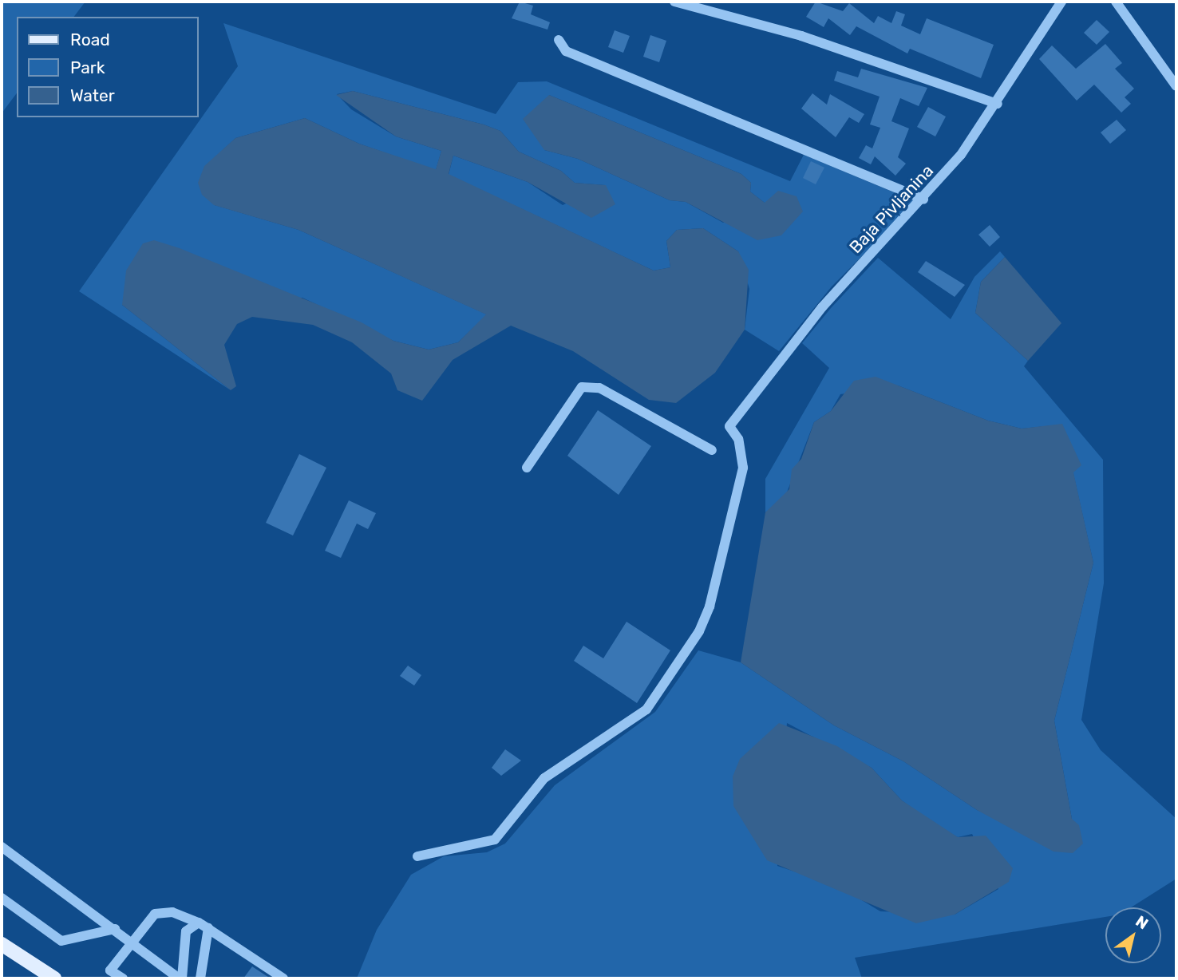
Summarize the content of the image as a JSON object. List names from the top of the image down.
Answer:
{
  "streets": {
    "street": ["Baja Pivljanina"]
  },
  "legend": ["Road", "Park", "Water"],
  "north": "top right"
}
